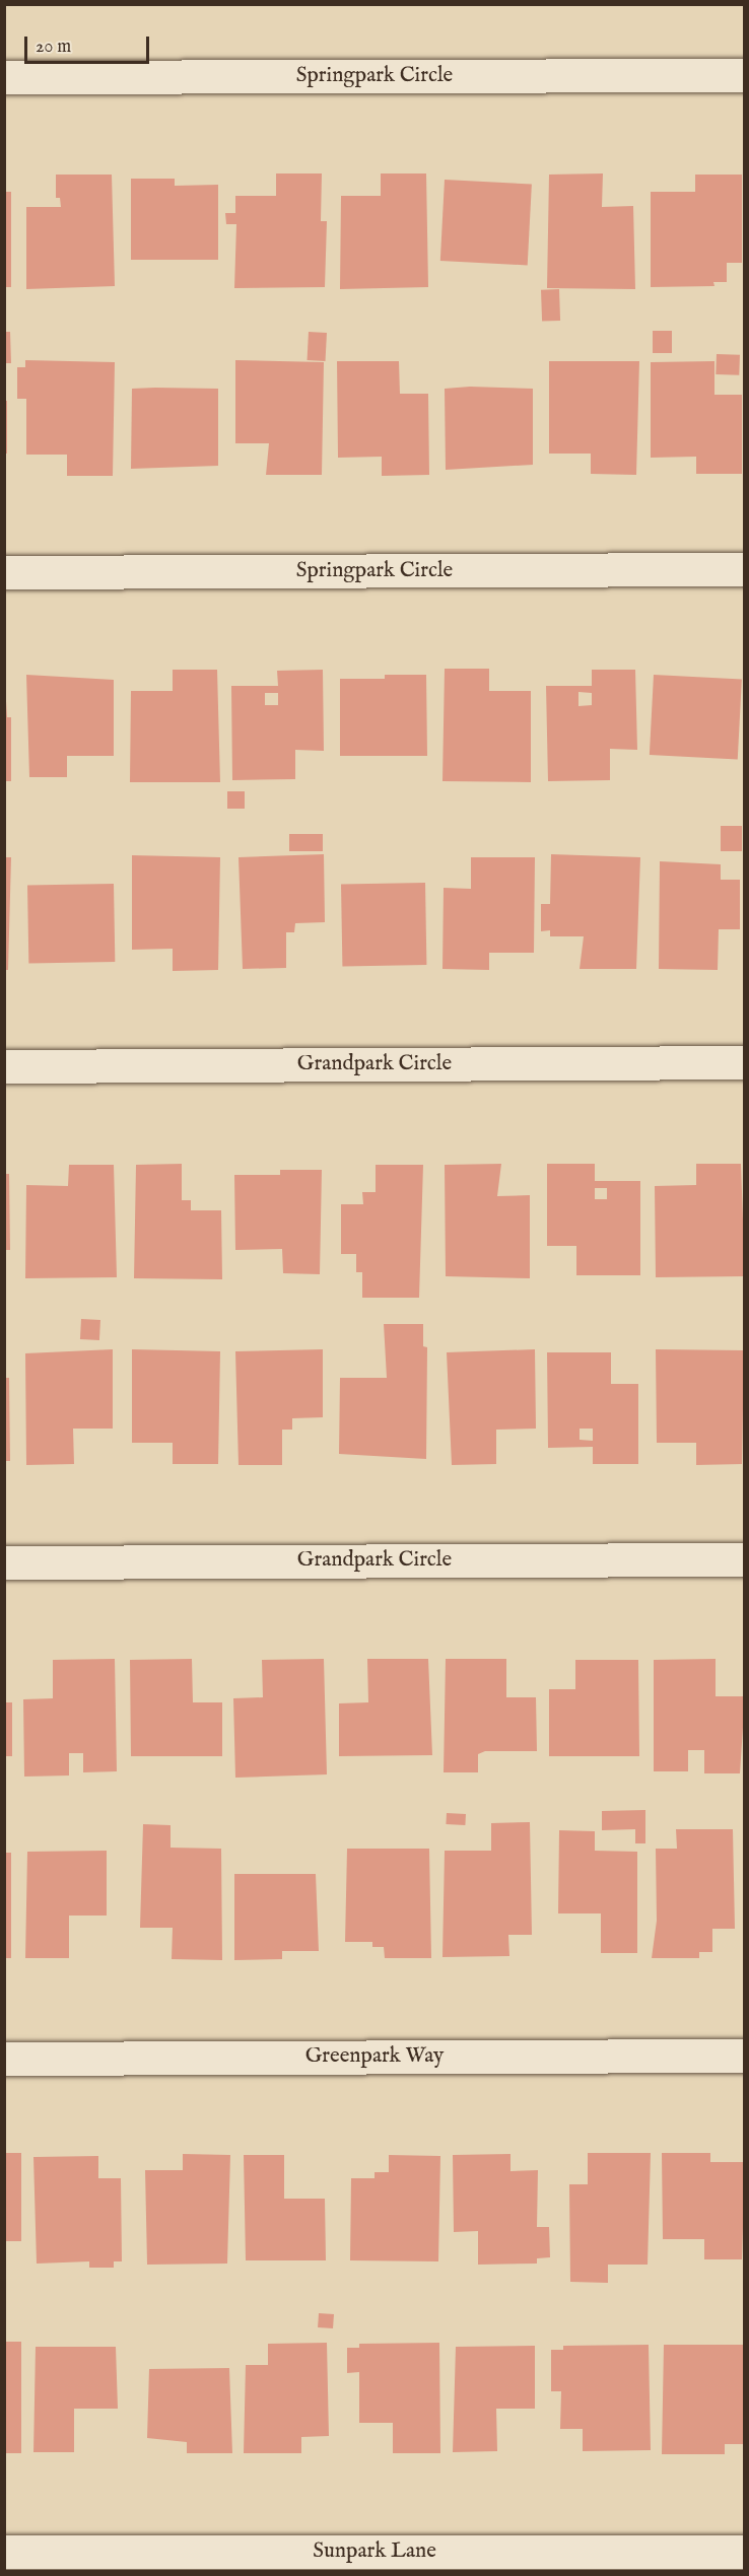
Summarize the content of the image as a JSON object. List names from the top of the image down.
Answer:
{
  "streets": {
    "street": [
      "Springpark Circle",
      "Grandpark Circle",
      "Greenpark Way",
      "Sunpark Lane"
    ]
  },
  "scale_bar": "20 m"
}
